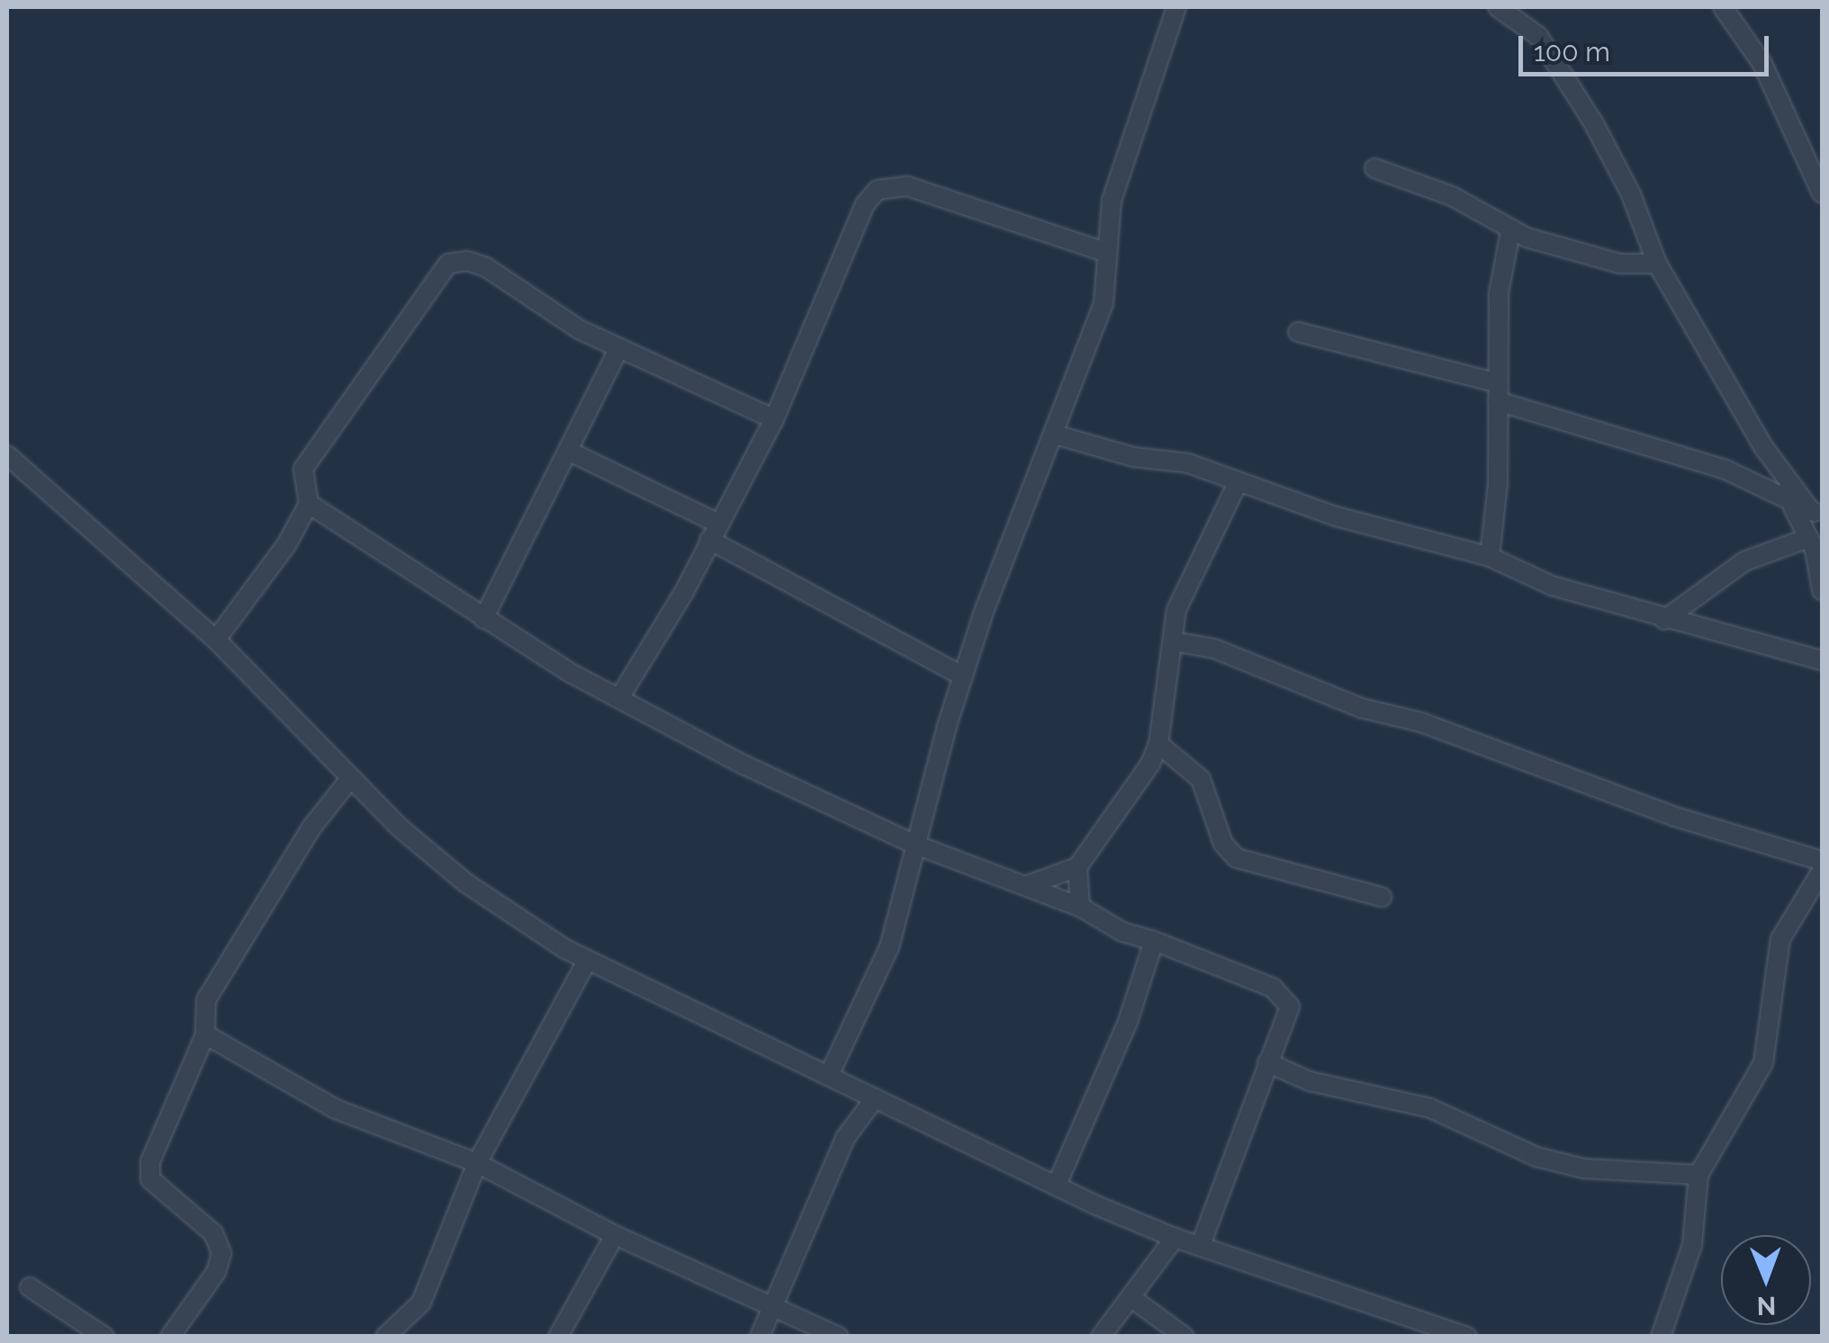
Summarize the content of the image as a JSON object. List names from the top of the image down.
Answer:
{
  "scale_bar": "100 m",
  "north": "bottom"
}
